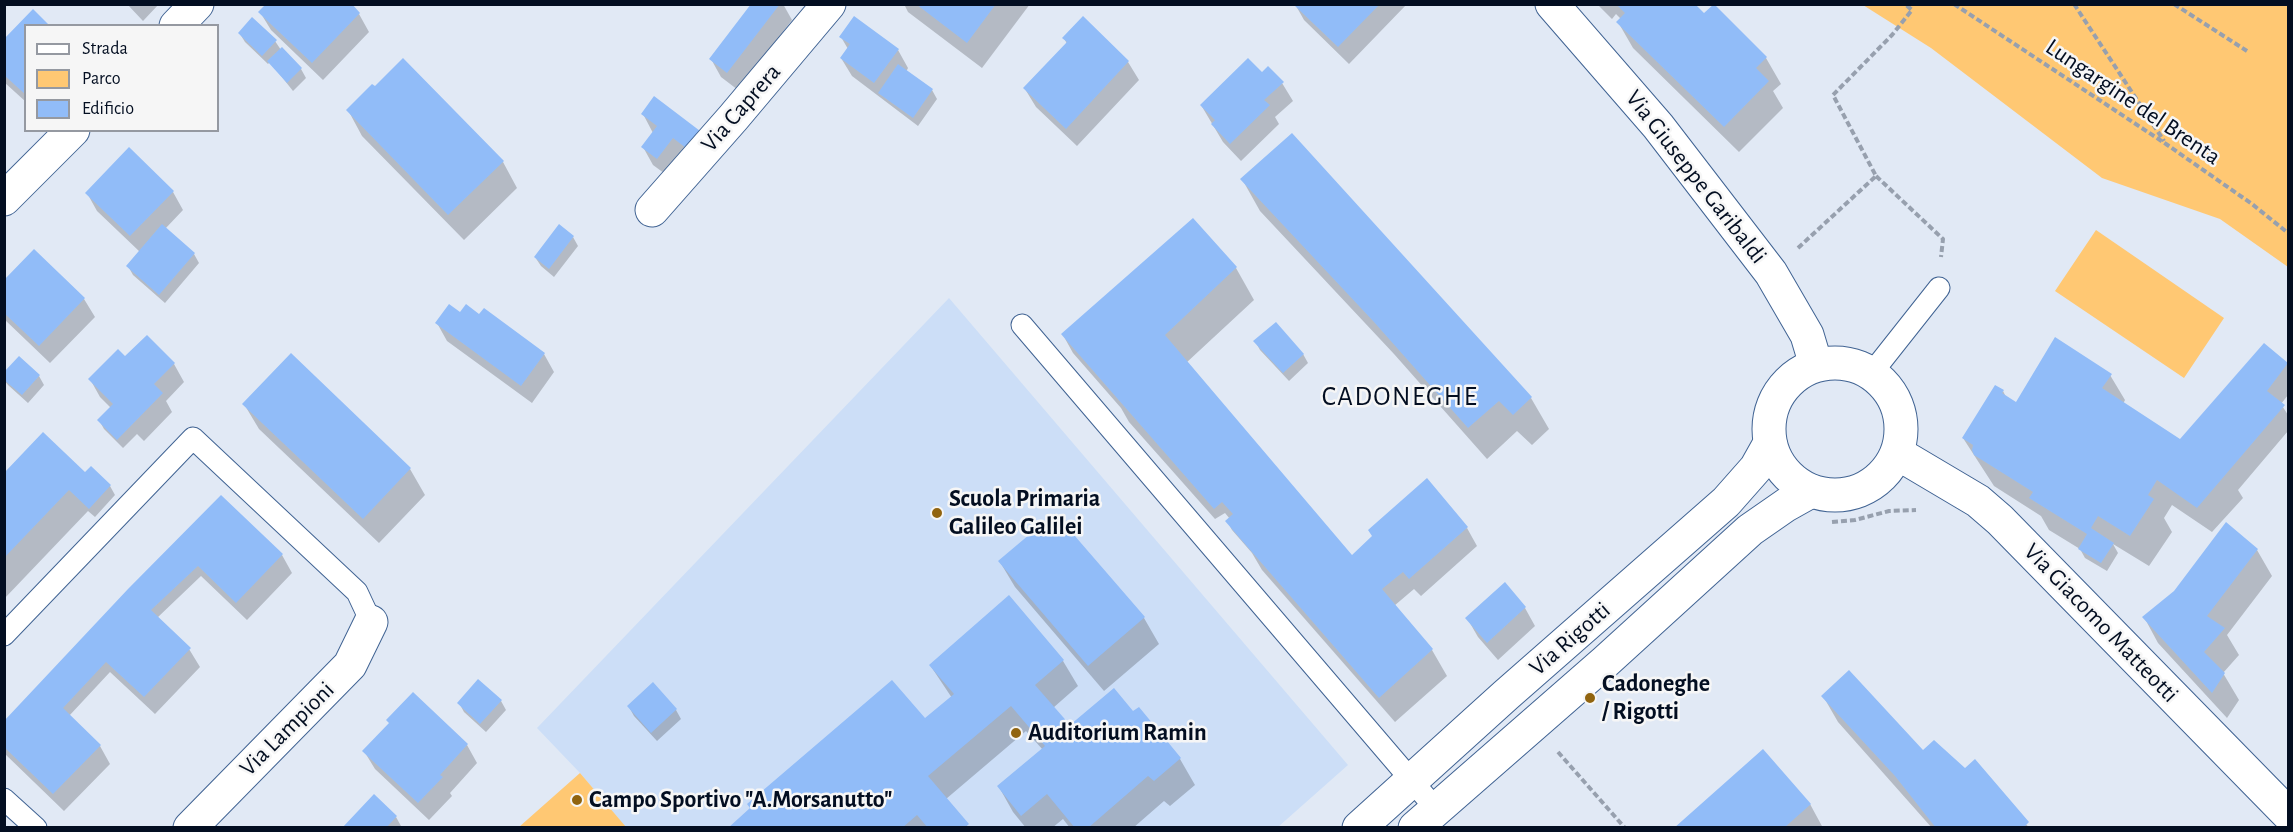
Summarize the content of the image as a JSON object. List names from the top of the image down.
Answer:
{
  "streets": {
    "street": [
      "Via Caprera",
      "Via Giuseppe Garibaldi",
      "Via Giacomo Matteotti",
      "Via Rigotti",
      "Via Lampioni"
    ],
    "path": ["Lungargine del Brenta"]
  },
  "crossings": [
    ["Via Giuseppe Garibaldi", "Via Giacomo Matteotti"],
    ["Via Giuseppe Garibaldi", "Via Rigotti"],
    ["Via Giacomo Matteotti", "Via Rigotti"]
  ],
  "districts": ["CADONEGHE"],
  "places": [
    "Scuola Primaria Galileo Galilei",
    "Cadoneghe / Rigotti",
    "Auditorium Ramin",
    "Campo Sportivo \"A.Morsanutto\""
  ],
  "legend": ["Strada", "Parco", "Edificio"]
}
